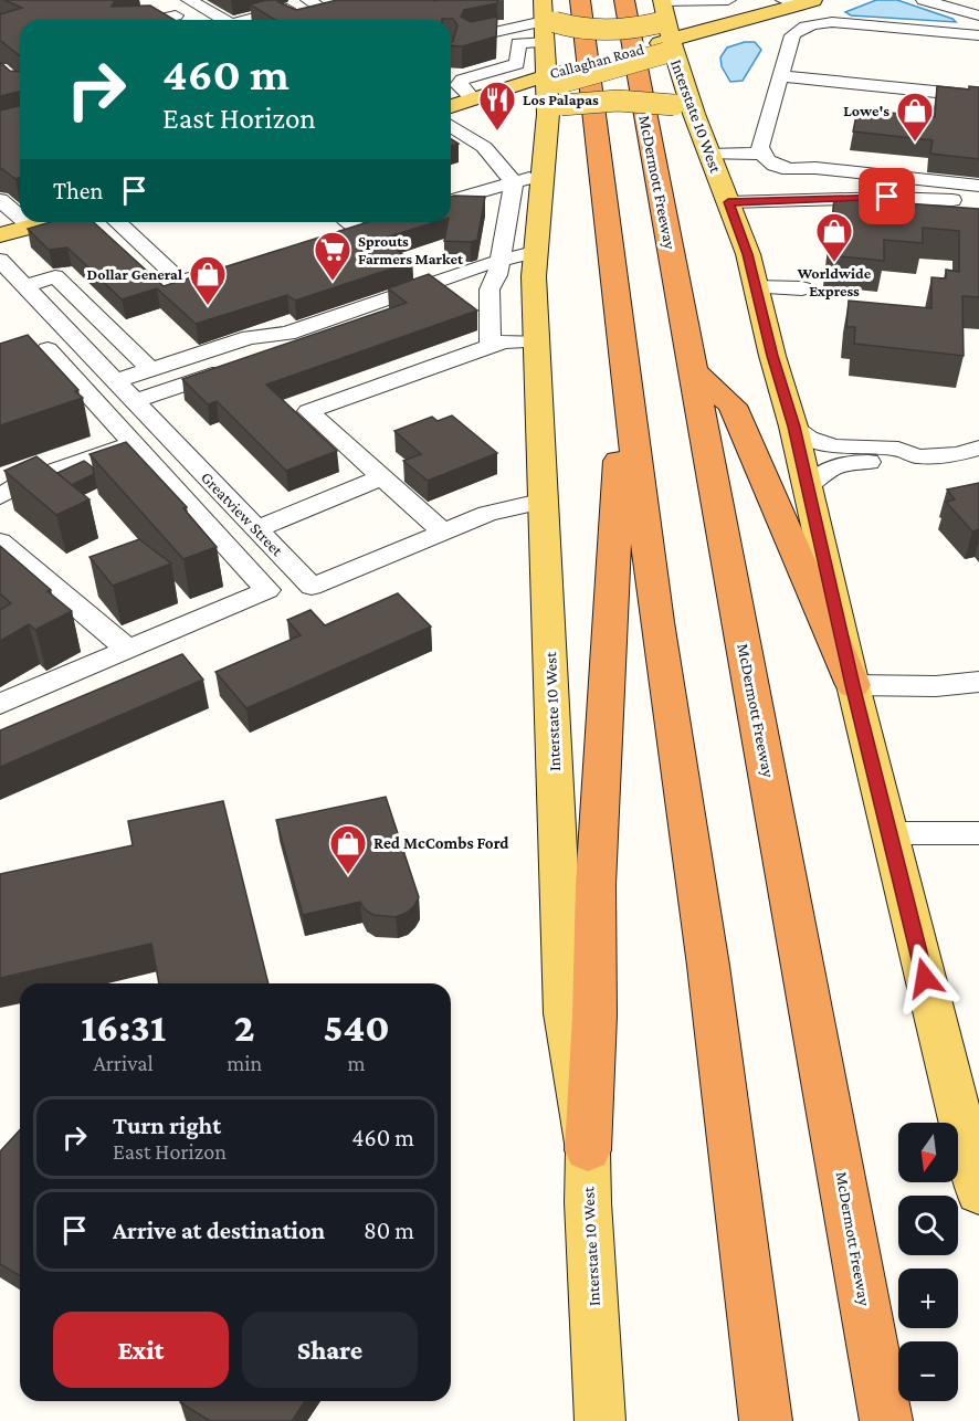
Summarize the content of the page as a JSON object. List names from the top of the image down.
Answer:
{
  "streets": {
    "highway": ["McDermott Freeway"],
    "main road": ["Callaghan Road", "Interstate 10 West"],
    "street": ["Greatview Street"]
  },
  "crossings": [
    ["Callaghan Road", "Interstate 10 West"],
    ["Interstate 10 West", "Greatview Street"]
  ],
  "places": {
    "restaurant": ["Los Palapas"],
    "shop": [
      "Lowe's",
      "Worldwide Express",
      "Dollar General",
      "Red McCombs Ford"
    ],
    "supermarket": ["Sprouts Farmers Market"]
  },
  "north": "bottom",
  "page": {
    "turn": ["460 m", "East Horizon"],
    "then": "Then",
    "eta": [
      "16:31",
      "Arrival",
      "2",
      "min",
      "540",
      "m"
    ],
    "list": [
      {
        "name": "Turn right",
        "note": "East Horizon",
        "value": "460 m"
      },
      {
        "name": "Arrive at destination",
        "value": "80 m"
      }
    ],
    "map_buttons": ["+", "−"],
    "buttons": ["Exit", "Share"]
  }
}
